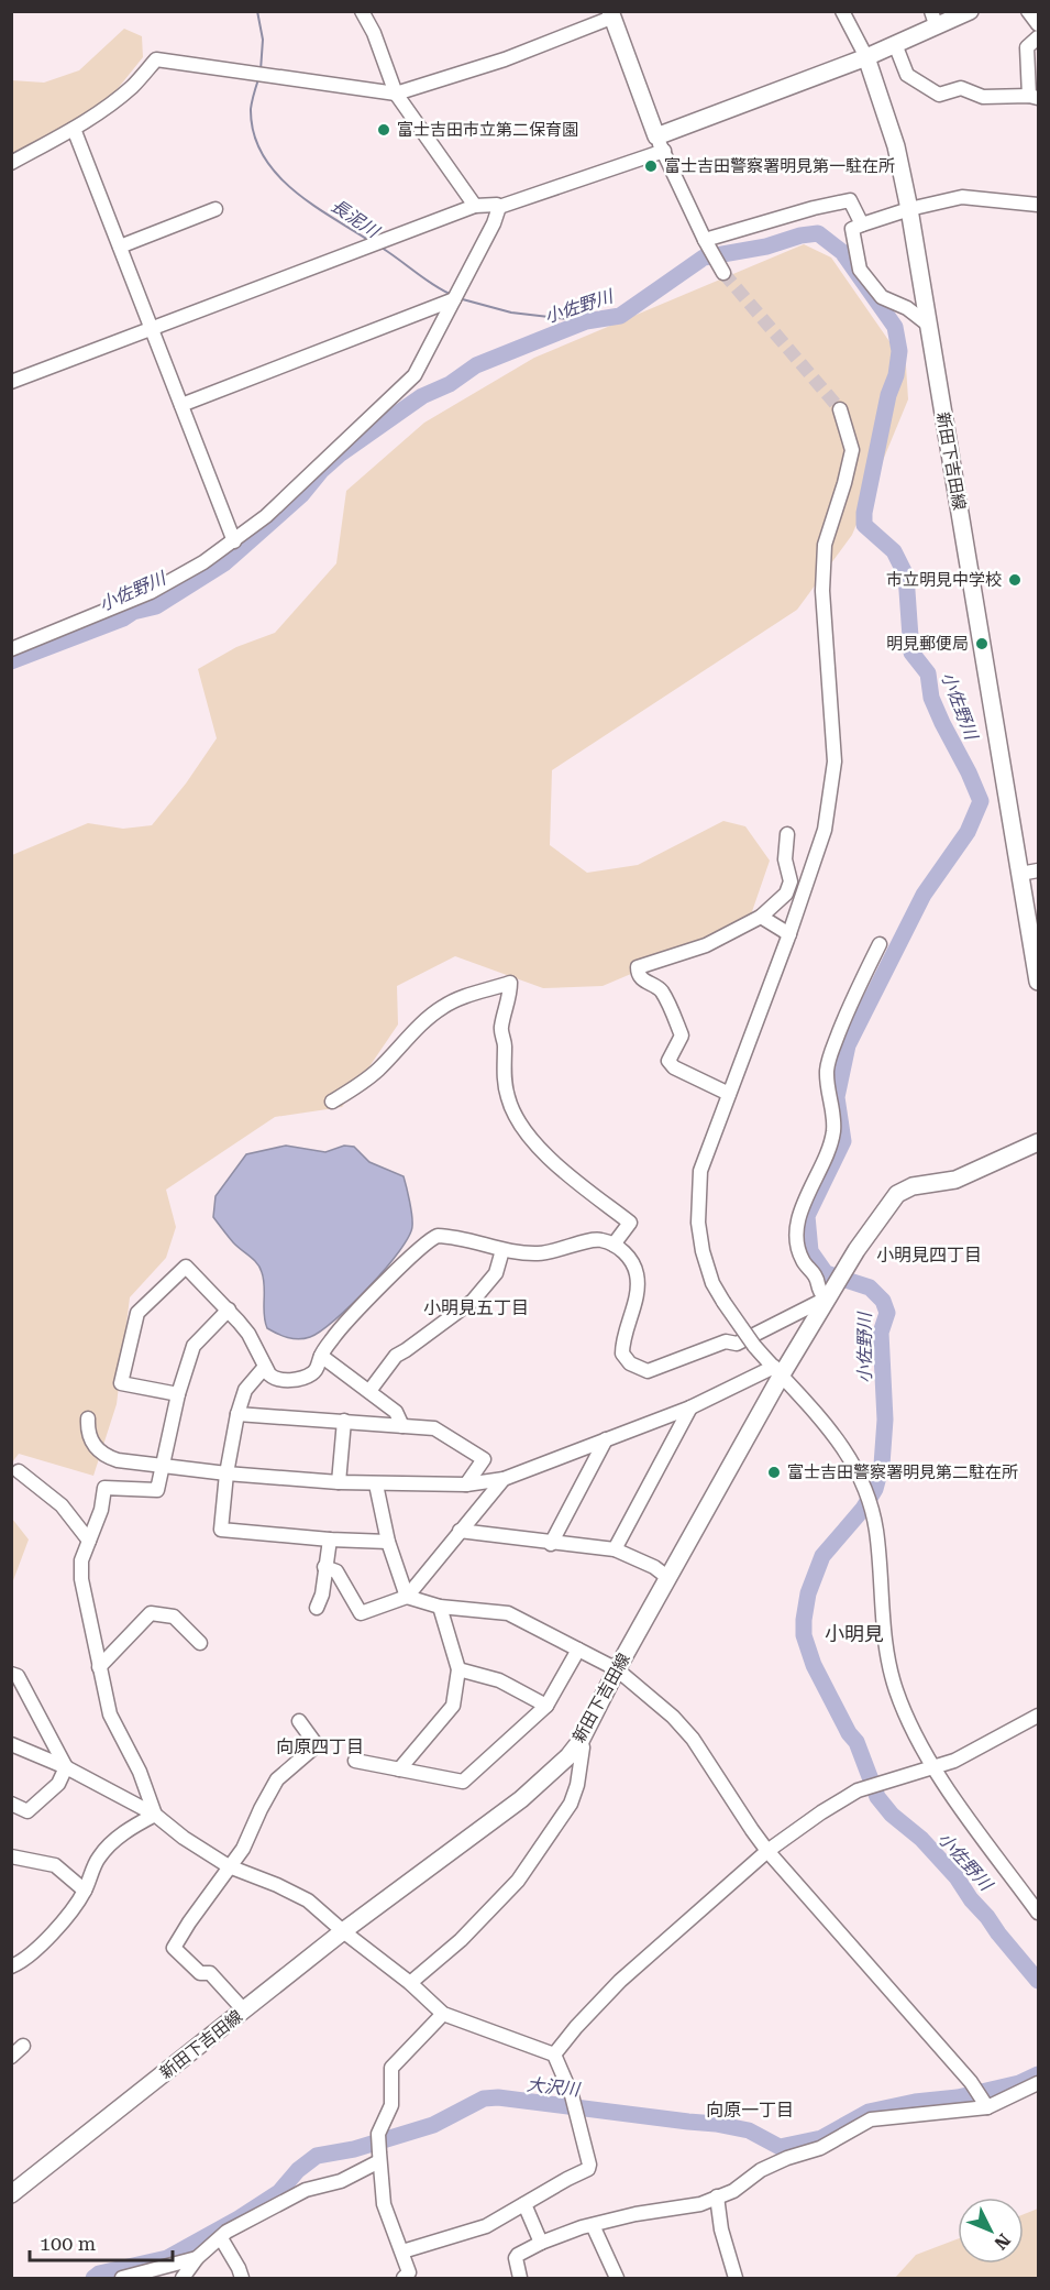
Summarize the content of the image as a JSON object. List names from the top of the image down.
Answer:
{
  "streets": {
    "main road": ["新田下吉田線"]
  },
  "districts": [
    "小明見四丁目",
    "小明見五丁目",
    "小明見",
    "向原四丁目",
    "向原一丁目"
  ],
  "water": ["長泥川", "小佐野川", "大沢川"],
  "places": [
    "富士吉田市立第二保育園",
    "富士吉田警察署明見第一駐在所",
    "市立明見中学校",
    "明見郵便局",
    "富士吉田警察署明見第二駐在所"
  ],
  "scale_bar": "100 m",
  "north": "bottom right"
}
